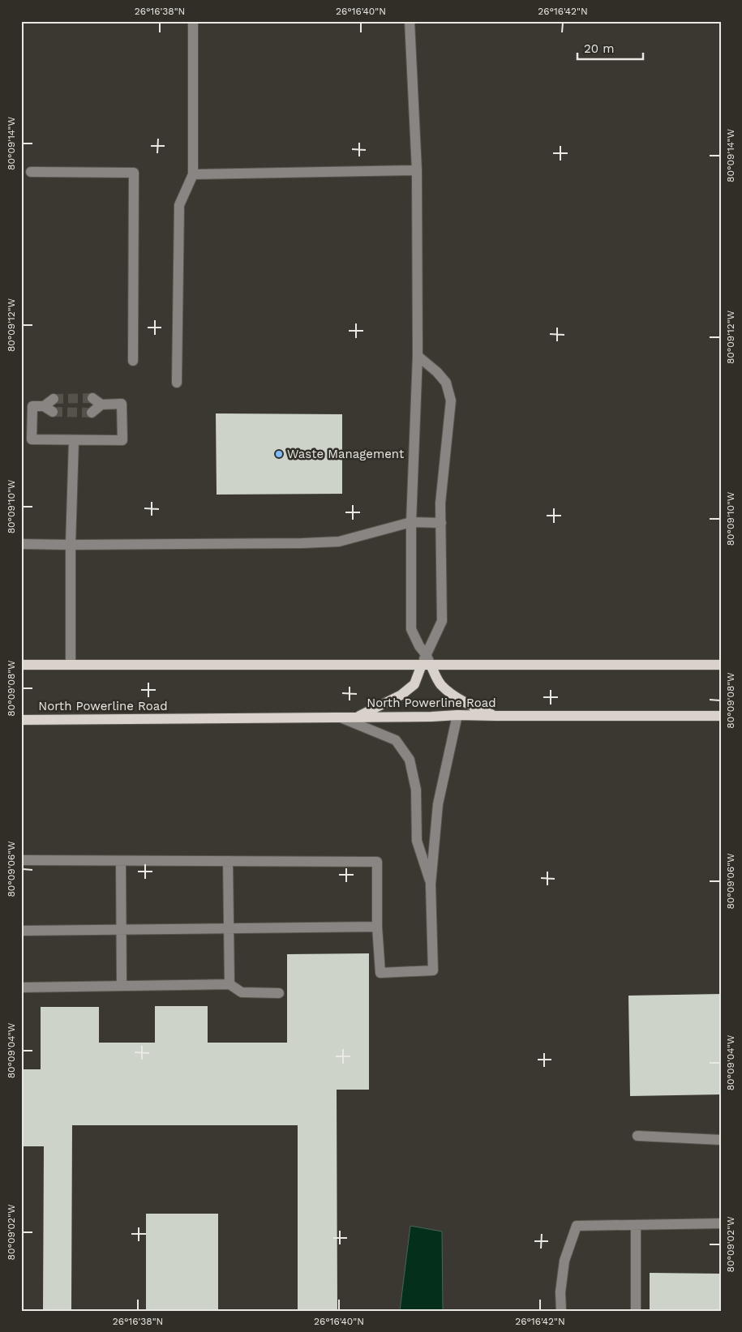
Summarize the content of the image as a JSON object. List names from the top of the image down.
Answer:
{
  "streets": {
    "main road": ["North Powerline Road"]
  },
  "places": ["Waste Management"],
  "scale_bar": "20 m",
  "coordinates": [
    "26°16'38\"N",
    "26°16'40\"N",
    "26°16'42\"N",
    "80°09'14\"W",
    "80°09'12\"W",
    "80°09'10\"W",
    "80°09'08\"W",
    "80°09'06\"W",
    "80°09'04\"W",
    "80°09'02\"W"
  ]
}
